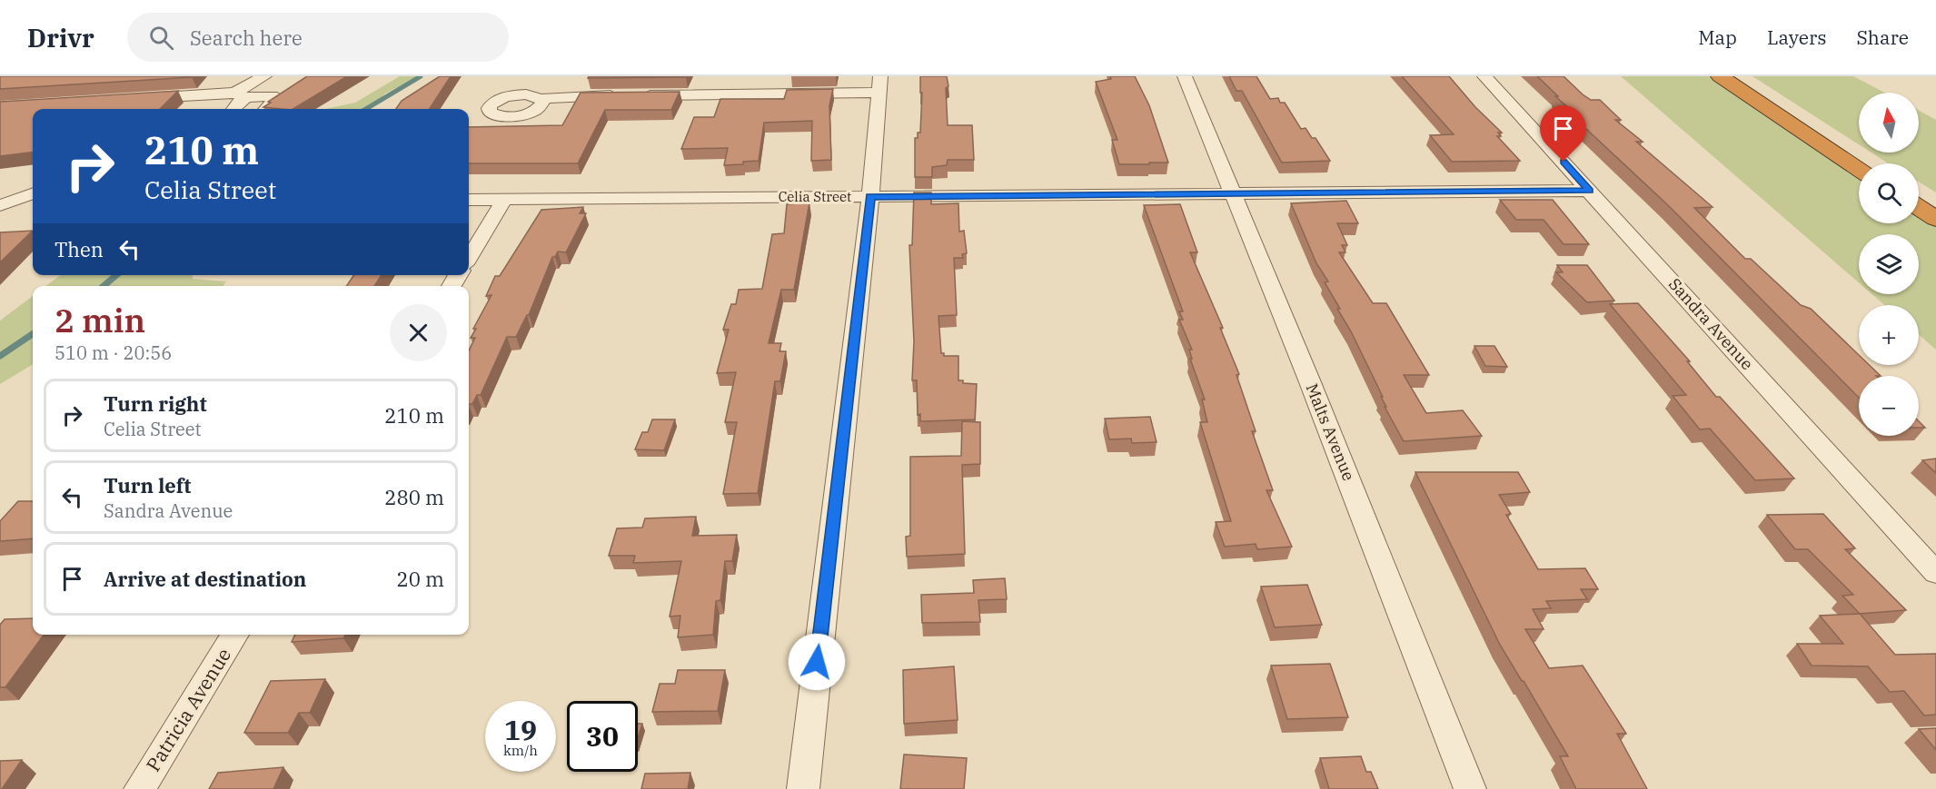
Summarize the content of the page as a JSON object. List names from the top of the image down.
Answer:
{
  "streets": {
    "street": [
      "Celia Street",
      "Sandra Avenue",
      "Malts Avenue",
      "Patricia Avenue"
    ]
  },
  "crossings": [
    ["Celia Street", "Sandra Avenue"],
    ["Celia Street", "Malts Avenue"]
  ],
  "north": "top",
  "page": {
    "header": "Drivr",
    "search": "Search here",
    "nav": ["Map", "Layers", "Share"],
    "map_buttons": ["+", "−"],
    "turn": ["210 m", "Celia Street"],
    "then": "Then",
    "heading": ["2 min", "510 m · 20:56"],
    "list": [
      {
        "name": "Turn right",
        "note": "Celia Street",
        "value": "210 m"
      },
      {
        "name": "Turn left",
        "note": "Sandra Avenue",
        "value": "280 m"
      },
      {
        "name": "Arrive at destination",
        "value": "20 m"
      }
    ],
    "speed": "19 km/h",
    "limit": "30"
  }
}
